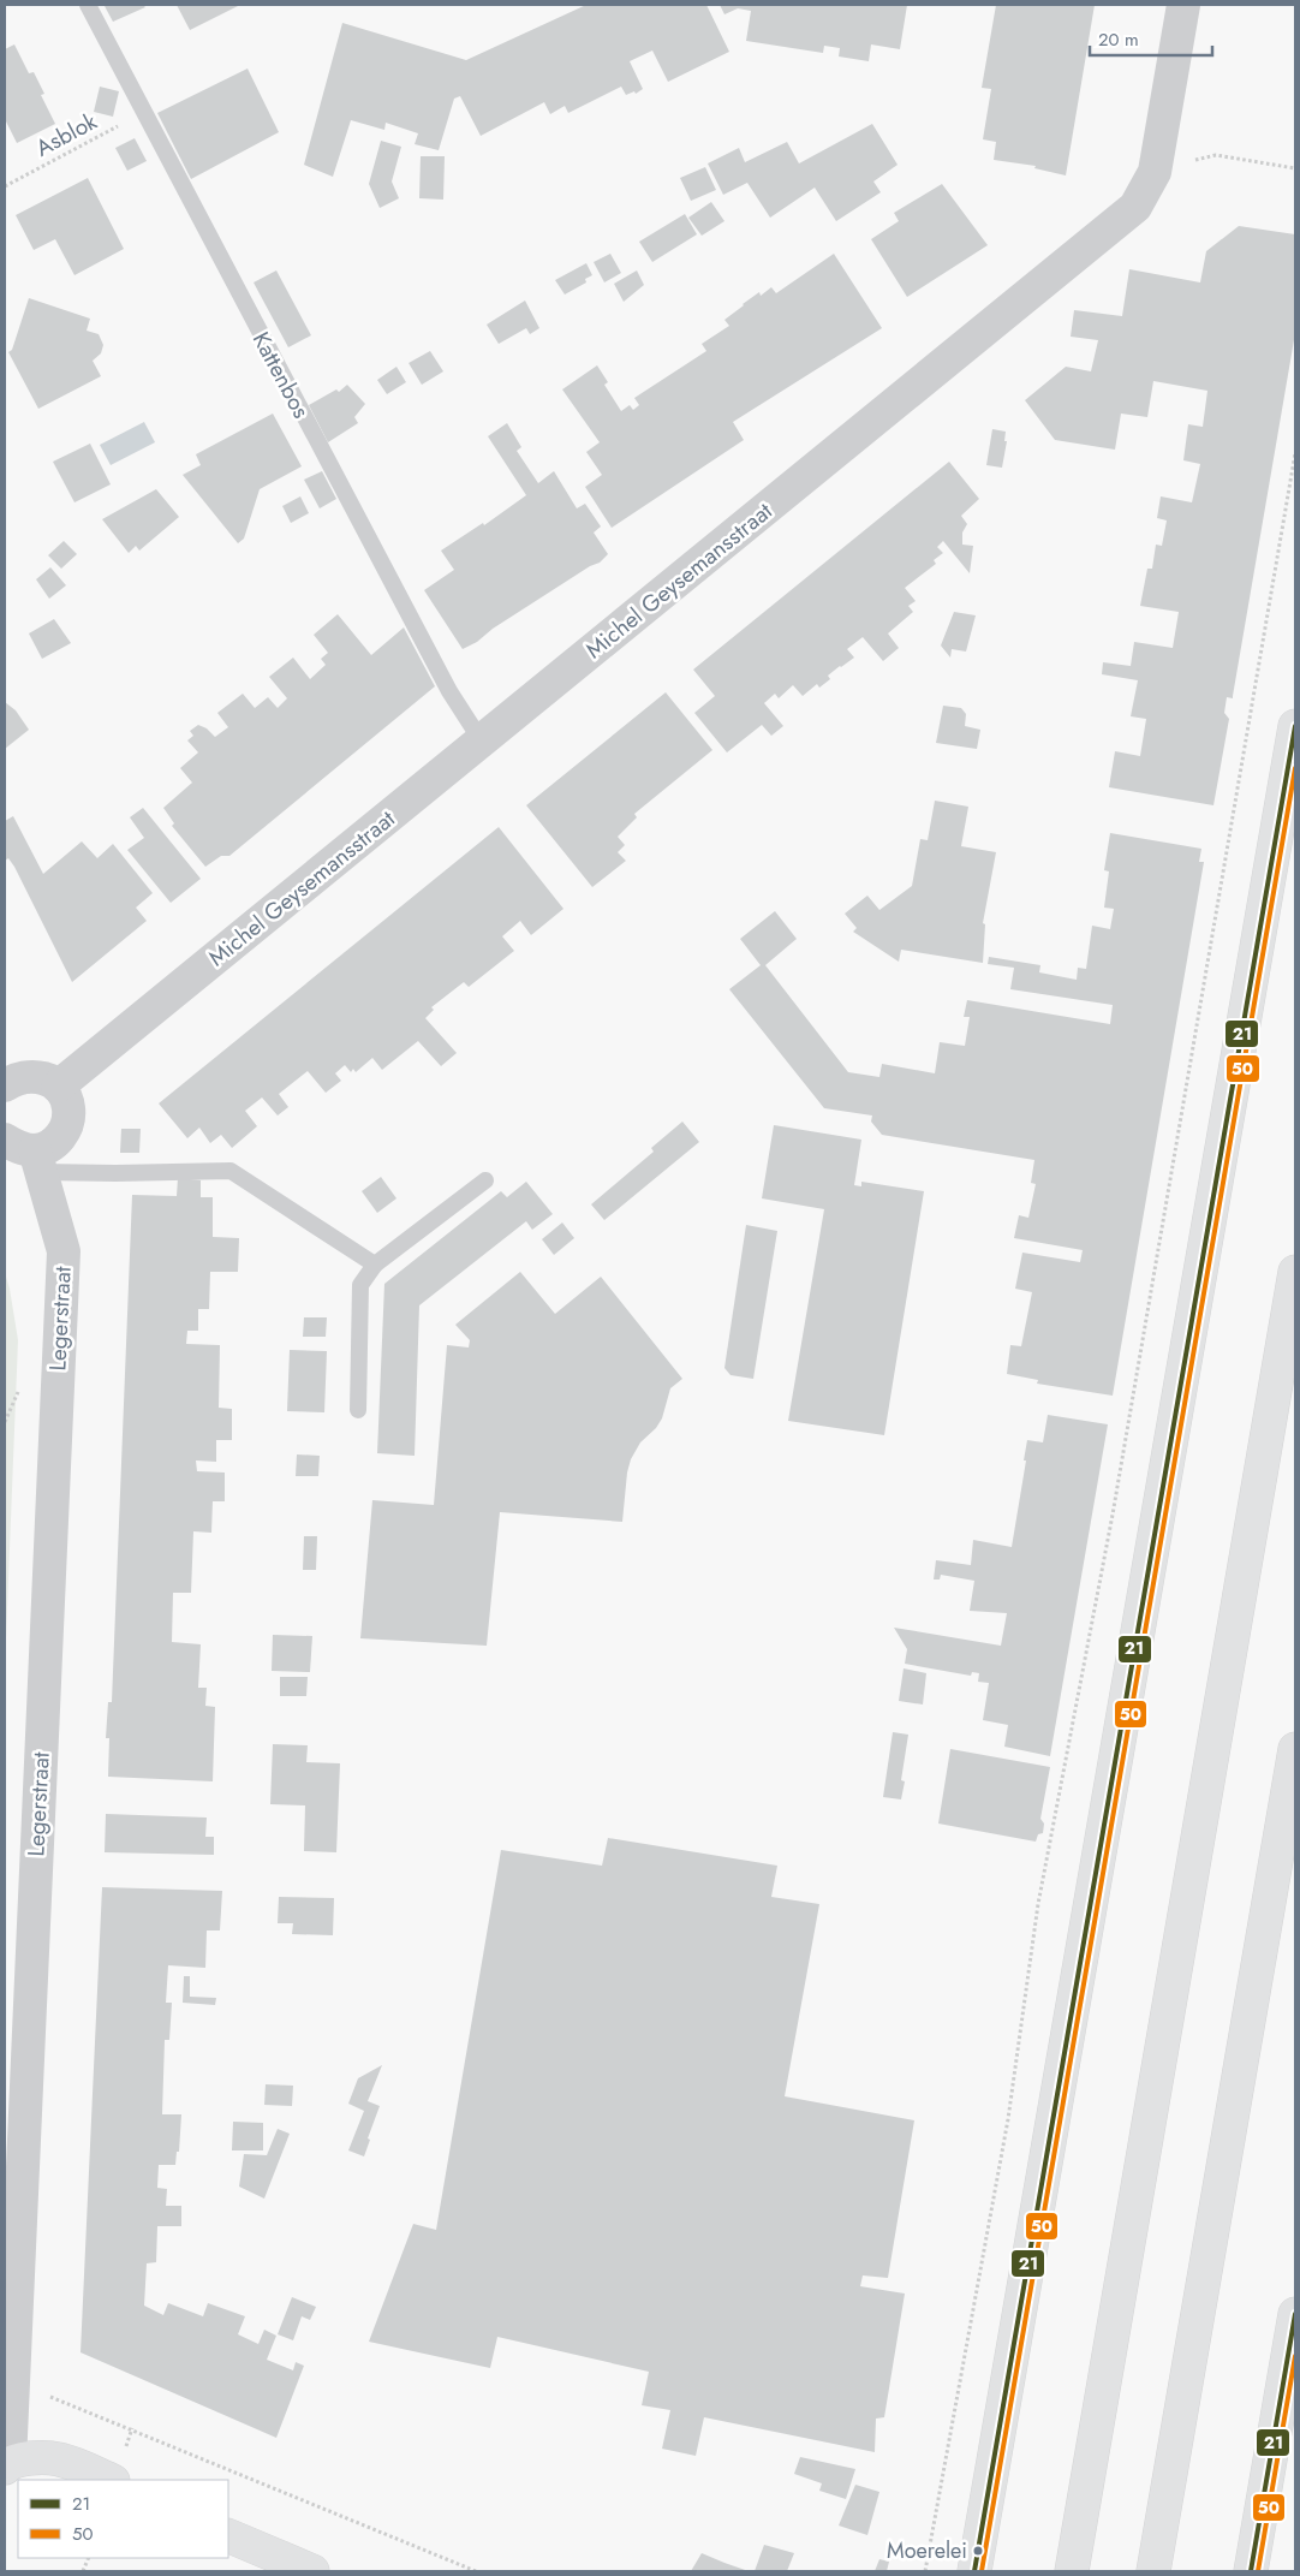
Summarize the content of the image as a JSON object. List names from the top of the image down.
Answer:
{
  "streets": {
    "street": ["Michel Geysemansstraat", "Legerstraat"],
    "lane": ["Kattenbos"],
    "path": ["Asblok"]
  },
  "crossings": [
    ["Asblok", "Kattenbos"],
    ["Kattenbos", "Michel Geysemansstraat"]
  ],
  "places": ["Moerelei"],
  "lines": ["transit line 21", "transit line 50"],
  "legend": ["21", "50"],
  "scale_bar": "20 m"
}
